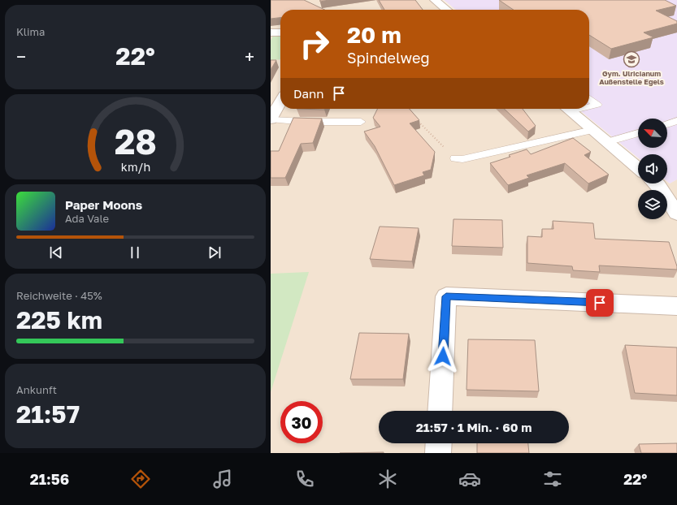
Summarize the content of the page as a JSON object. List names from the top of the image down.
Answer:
{
  "places": {
    "school or university": ["Gym. Ulricianum Außenstelle Egels"]
  },
  "north": "top left",
  "page": {
    "tile": [
      "Klima",
      ["Reichweite · 45%", "225 km"],
      ["Ankunft", "21:57"]
    ],
    "turn": ["20 m", "Spindelweg"],
    "heat": ["−", "22°", "+"],
    "then": "Dann",
    "song": ["Paper Moons", "Ada Vale"],
    "limit": "30",
    "trip": "21:57 · 1 Min. · 60 m",
    "tabs": ["21:56", "22°"],
    "gauge": ["28", "km/h"]
  }
}
